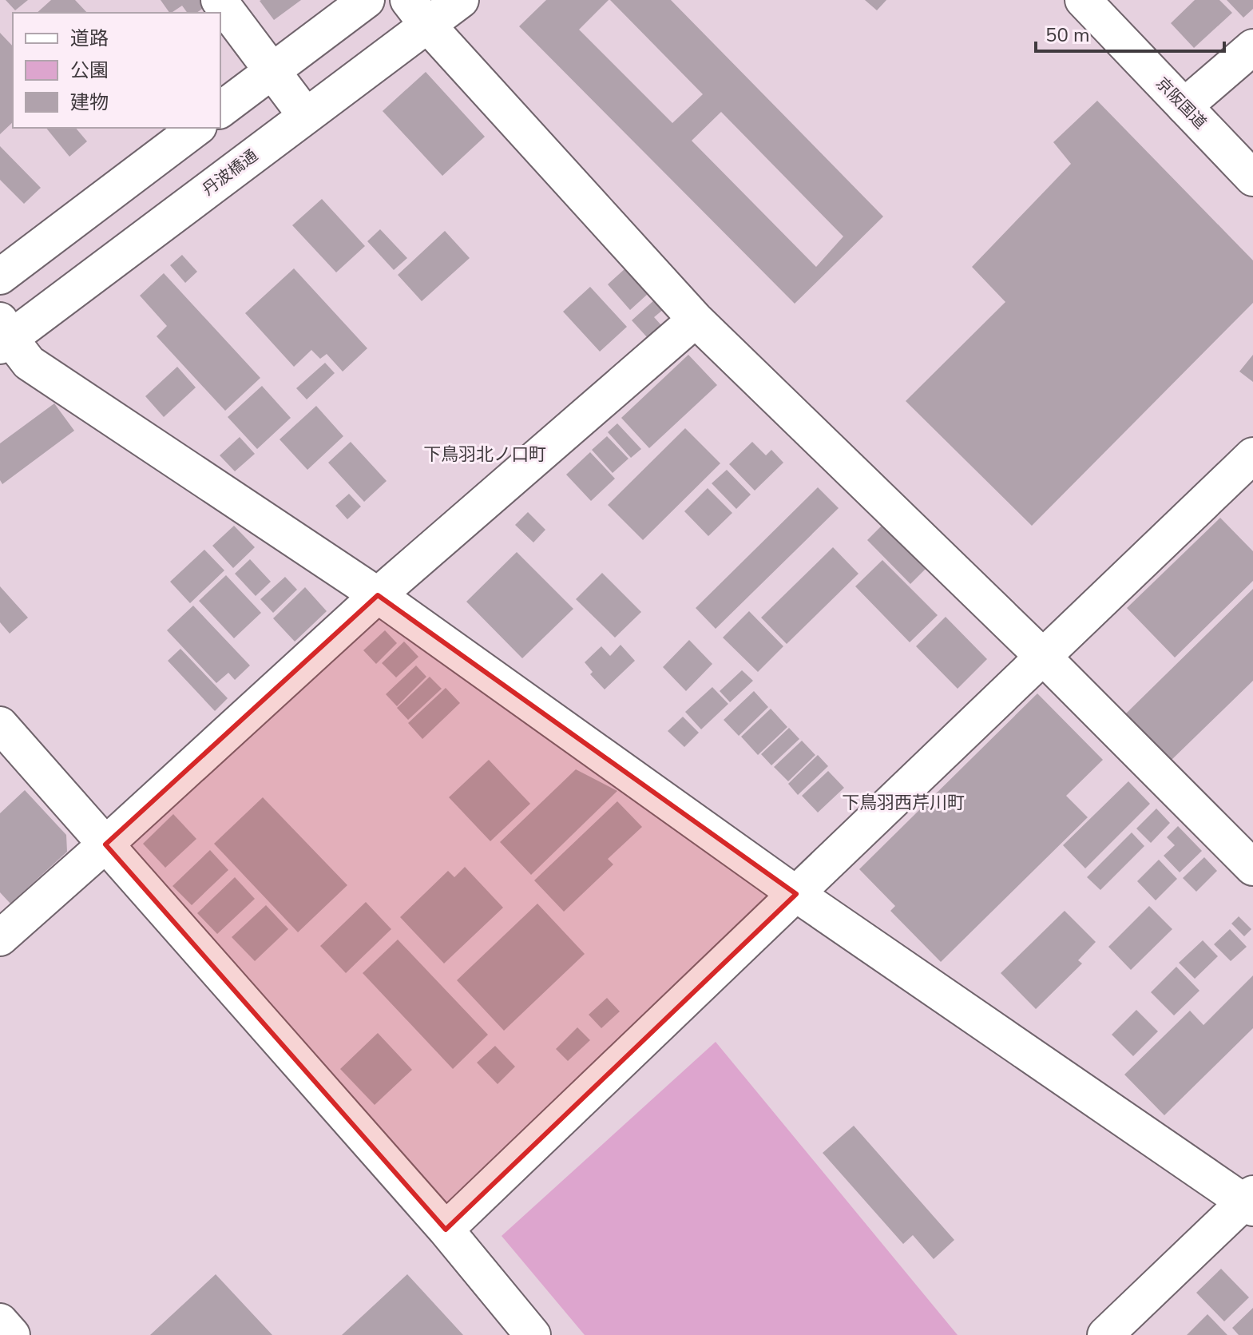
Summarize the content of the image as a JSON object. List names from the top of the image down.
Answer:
{
  "streets": {
    "main road": ["京阪国道", "丹波橋通"]
  },
  "districts": ["下鳥羽北ノ口町", "下鳥羽西芹川町"],
  "legend": ["道路", "公園", "建物"],
  "scale_bar": "50 m"
}
